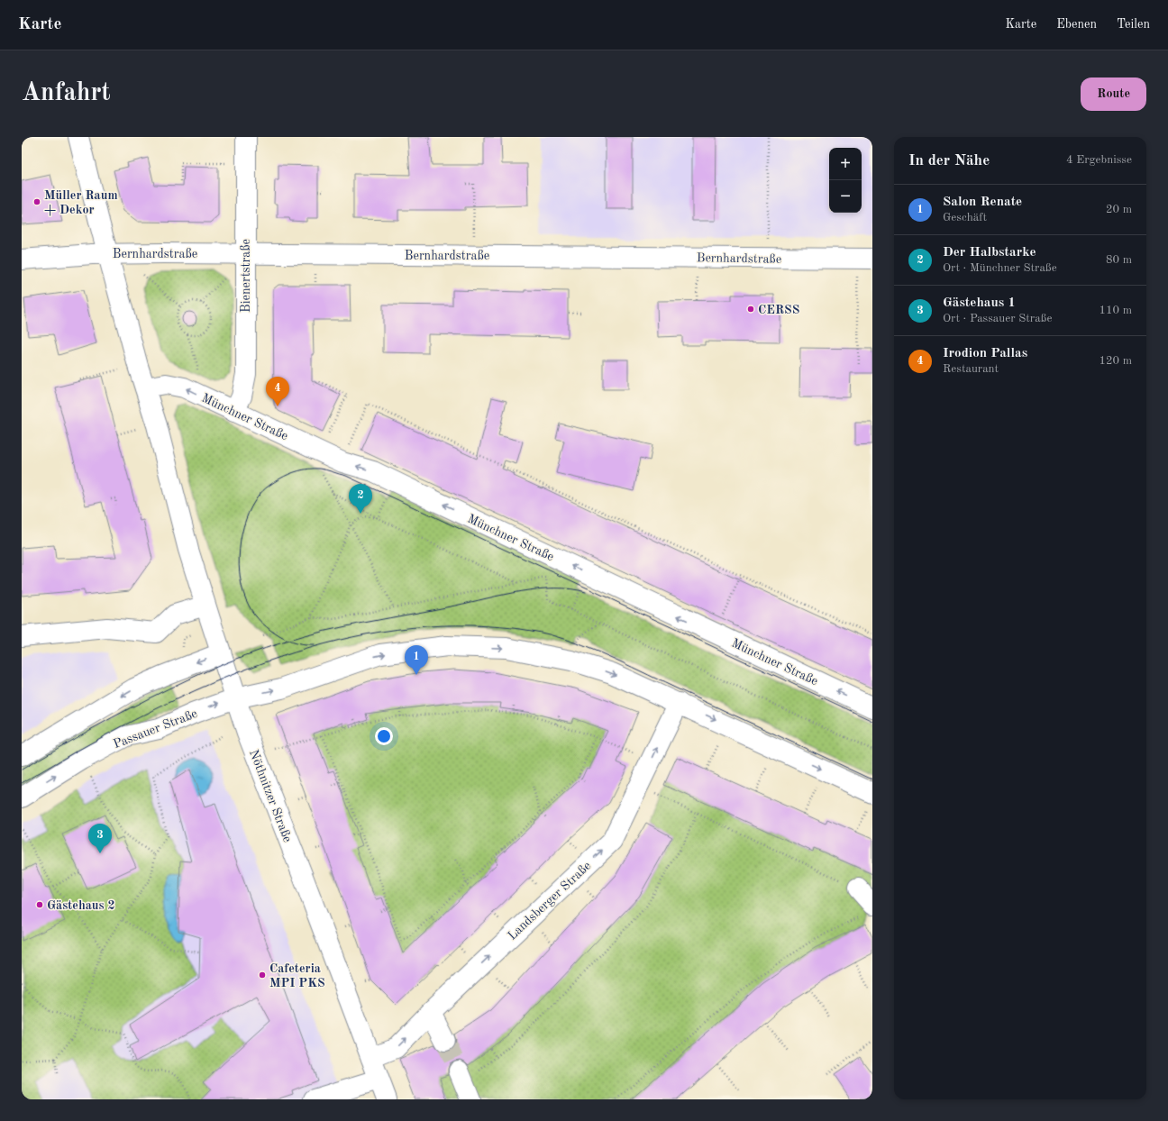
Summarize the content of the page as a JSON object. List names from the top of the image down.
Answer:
{
  "streets": {
    "street": [
      "Bernhardstraße",
      "Bienertstraße",
      "Münchner Straße",
      "Passauer Straße",
      "Nöthnitzer Straße",
      "Landsberger Straße"
    ]
  },
  "crossings": [
    ["Bernhardstraße", "Bienertstraße"],
    ["Bernhardstraße", "Nöthnitzer Straße"],
    ["Bienertstraße", "Münchner Straße"],
    ["Münchner Straße", "Nöthnitzer Straße"],
    ["Passauer Straße", "Nöthnitzer Straße"],
    ["Nöthnitzer Straße", "Landsberger Straße"]
  ],
  "one_way": ["Landsberger Straße"],
  "places": [
    "Müller Raum + Dekor",
    "CERSS",
    "Gästehaus 2",
    "Cafeteria MPI PKS"
  ],
  "page": {
    "header": "Karte",
    "nav": ["Karte", "Ebenen", "Teilen"],
    "buttons": "Route",
    "title": "Anfahrt",
    "heading": ["In der Nähe", "4 Ergebnisse"],
    "map_buttons": ["+", "−"],
    "list": [
      {
        "mark": "1",
        "name": "Salon Renate",
        "note": "Geschäft",
        "value": "20 m"
      },
      {
        "mark": "2",
        "name": "Der Halbstarke",
        "note": "Ort · Münchner Straße",
        "value": "80 m"
      },
      {
        "mark": "3",
        "name": "Gästehaus 1",
        "note": "Ort · Passauer Straße",
        "value": "110 m"
      },
      {
        "mark": "4",
        "name": "Irodion Pallas",
        "note": "Restaurant",
        "value": "120 m"
      }
    ],
    "pins": [
      "4",
      "2",
      "1",
      "3"
    ]
  }
}
